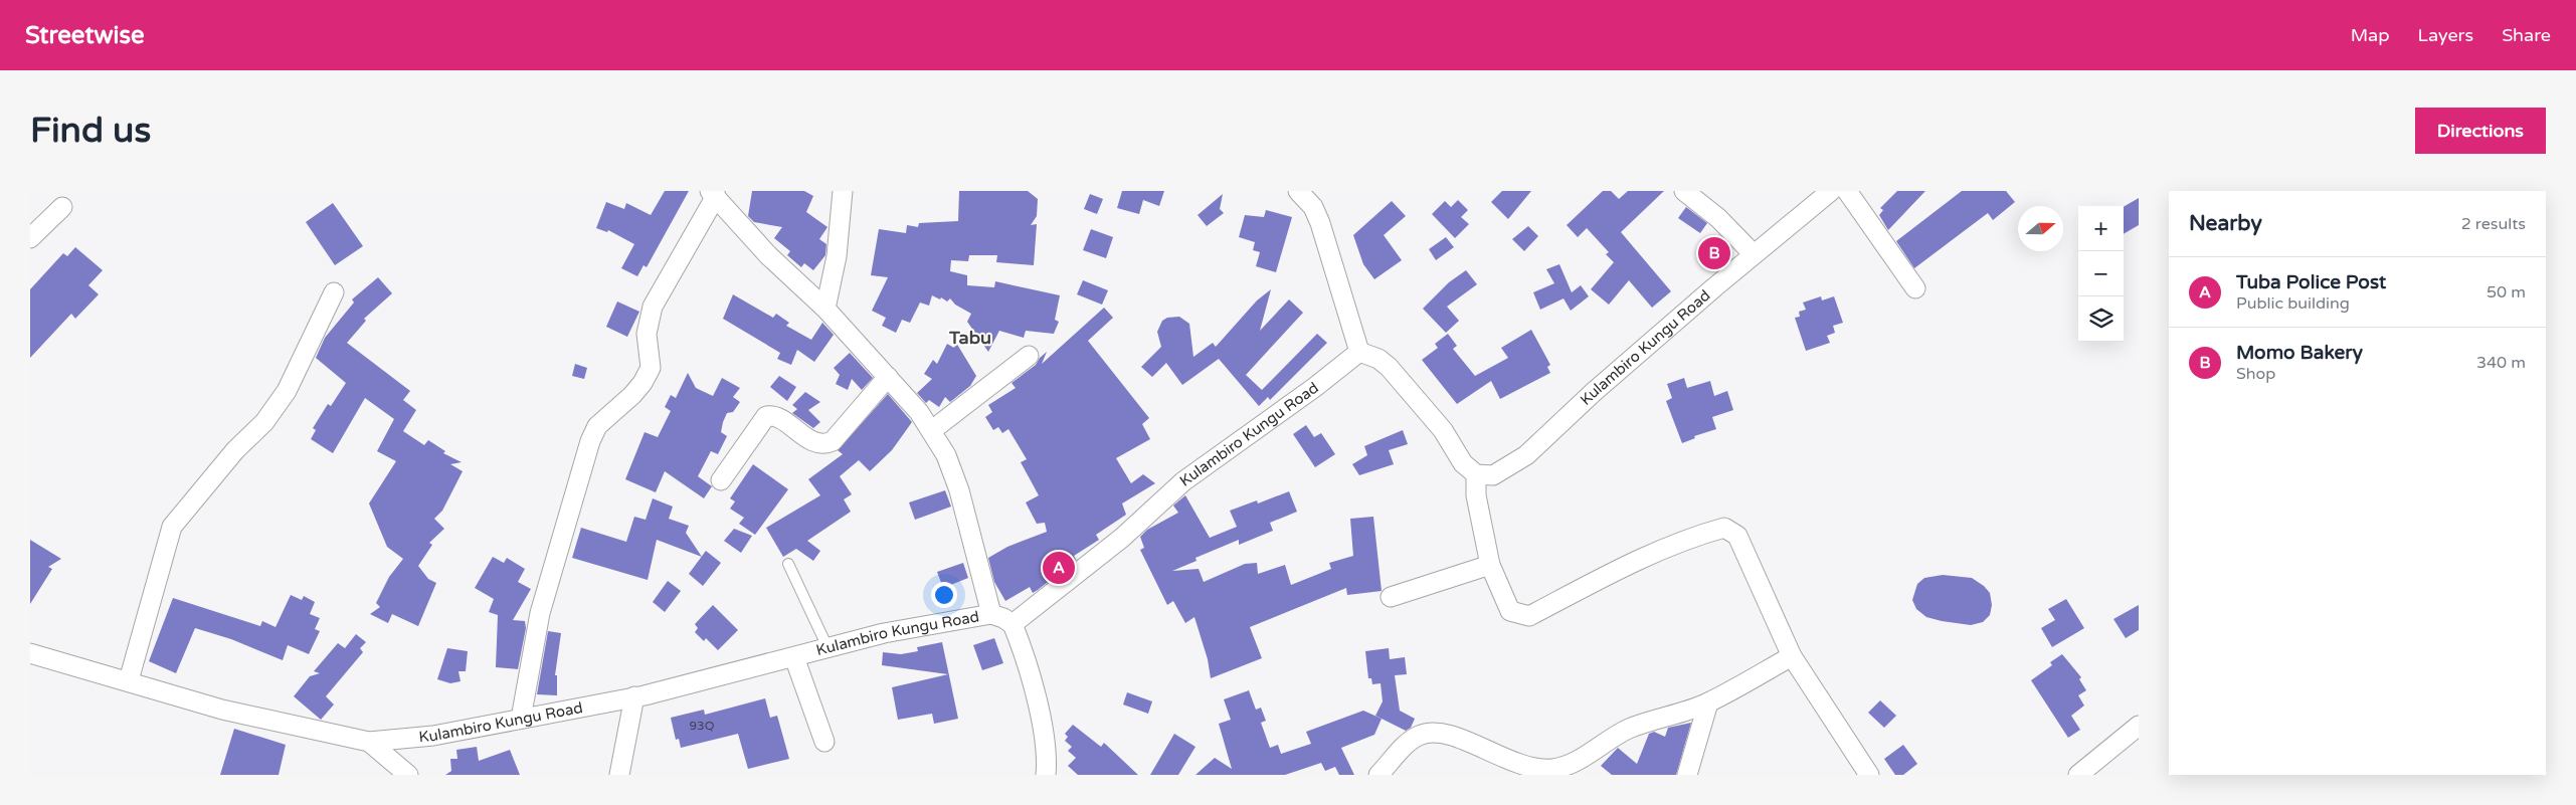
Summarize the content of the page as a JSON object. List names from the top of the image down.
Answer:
{
  "streets": {
    "street": ["Kulambiro Kungu Road"]
  },
  "districts": ["Tabu"],
  "house_numbers": ["93Q"],
  "north": "right",
  "page": {
    "header": "Streetwise",
    "nav": ["Map", "Layers", "Share"],
    "buttons": "Directions",
    "title": "Find us",
    "heading": ["Nearby", "2 results"],
    "map_buttons": ["+", "−"],
    "pins": ["B", "A"],
    "list": [
      {
        "mark": "A",
        "name": "Tuba Police Post",
        "note": "Public building",
        "value": "50 m"
      },
      {
        "mark": "B",
        "name": "Momo Bakery",
        "note": "Shop",
        "value": "340 m"
      }
    ]
  }
}
